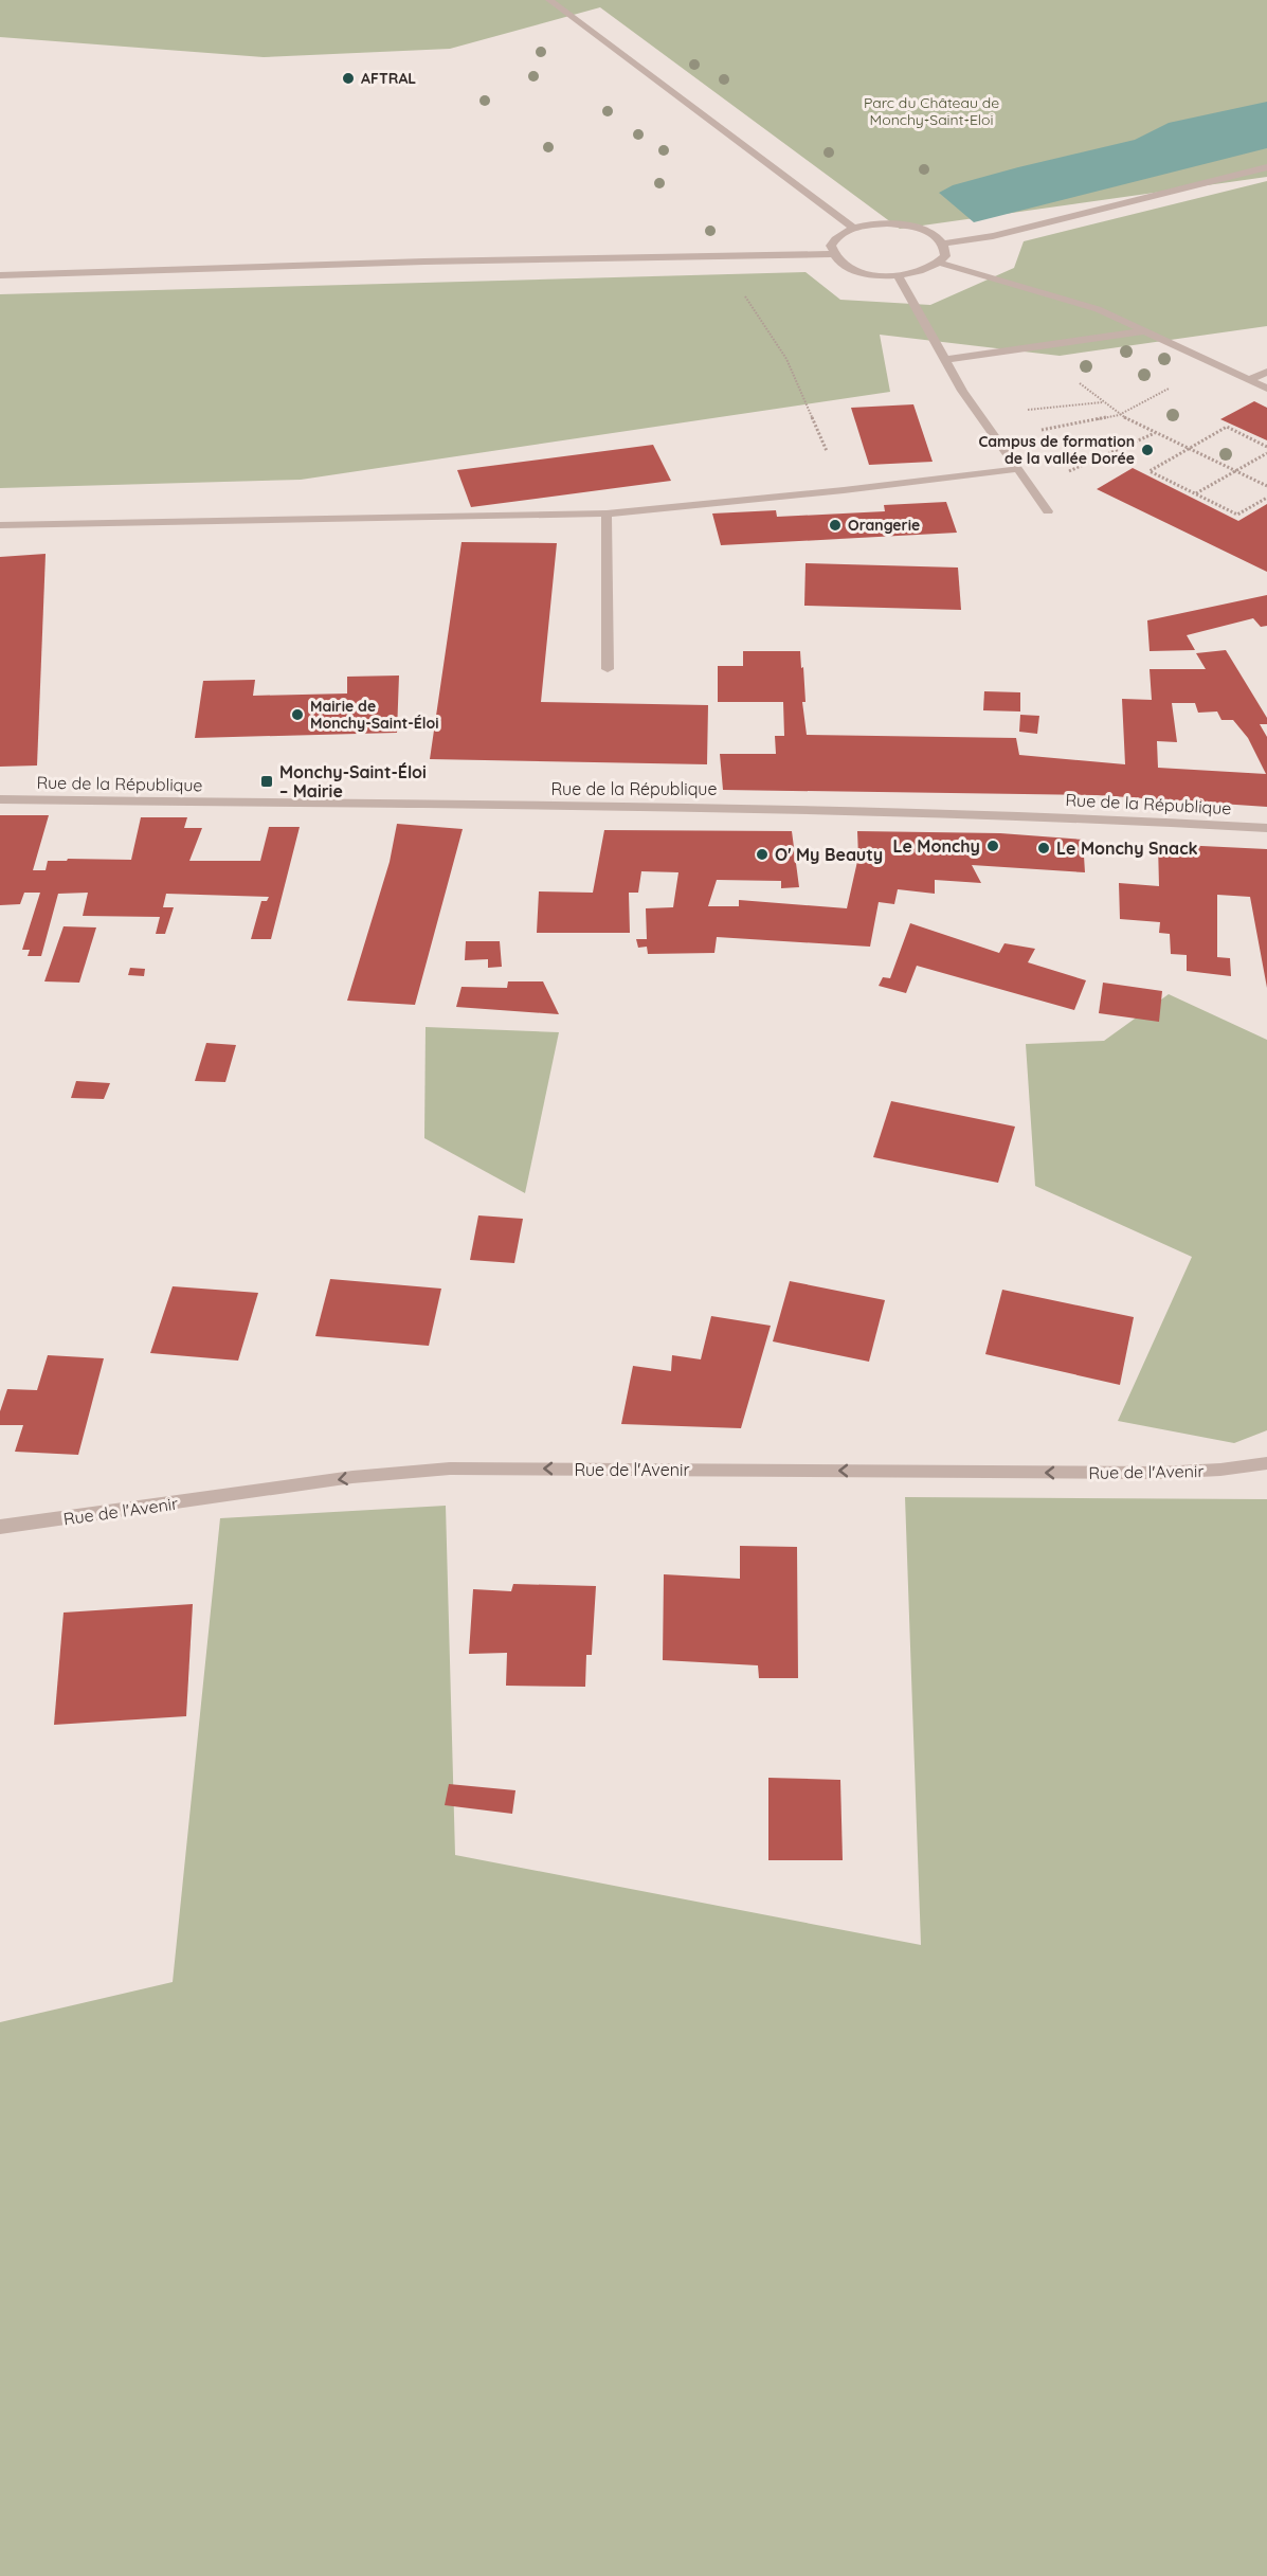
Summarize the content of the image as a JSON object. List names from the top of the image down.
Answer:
{
  "streets": {
    "street": ["Rue de la République", "Rue de l'Avenir"]
  },
  "one_way": ["Rue de l'Avenir"],
  "parks": ["Parc du Château de Monchy-Saint-Eloi"],
  "places": {
    "other": [
      "AFTRAL",
      "Campus de formation de la vallée Dorée",
      "Orangerie",
      "Mairie de Monchy-Saint-Éloi",
      "Le Monchy",
      "Le Monchy Snack",
      "O' My Beauty"
    ],
    "transit": ["Monchy-Saint-Éloi – Mairie"]
  }
}
